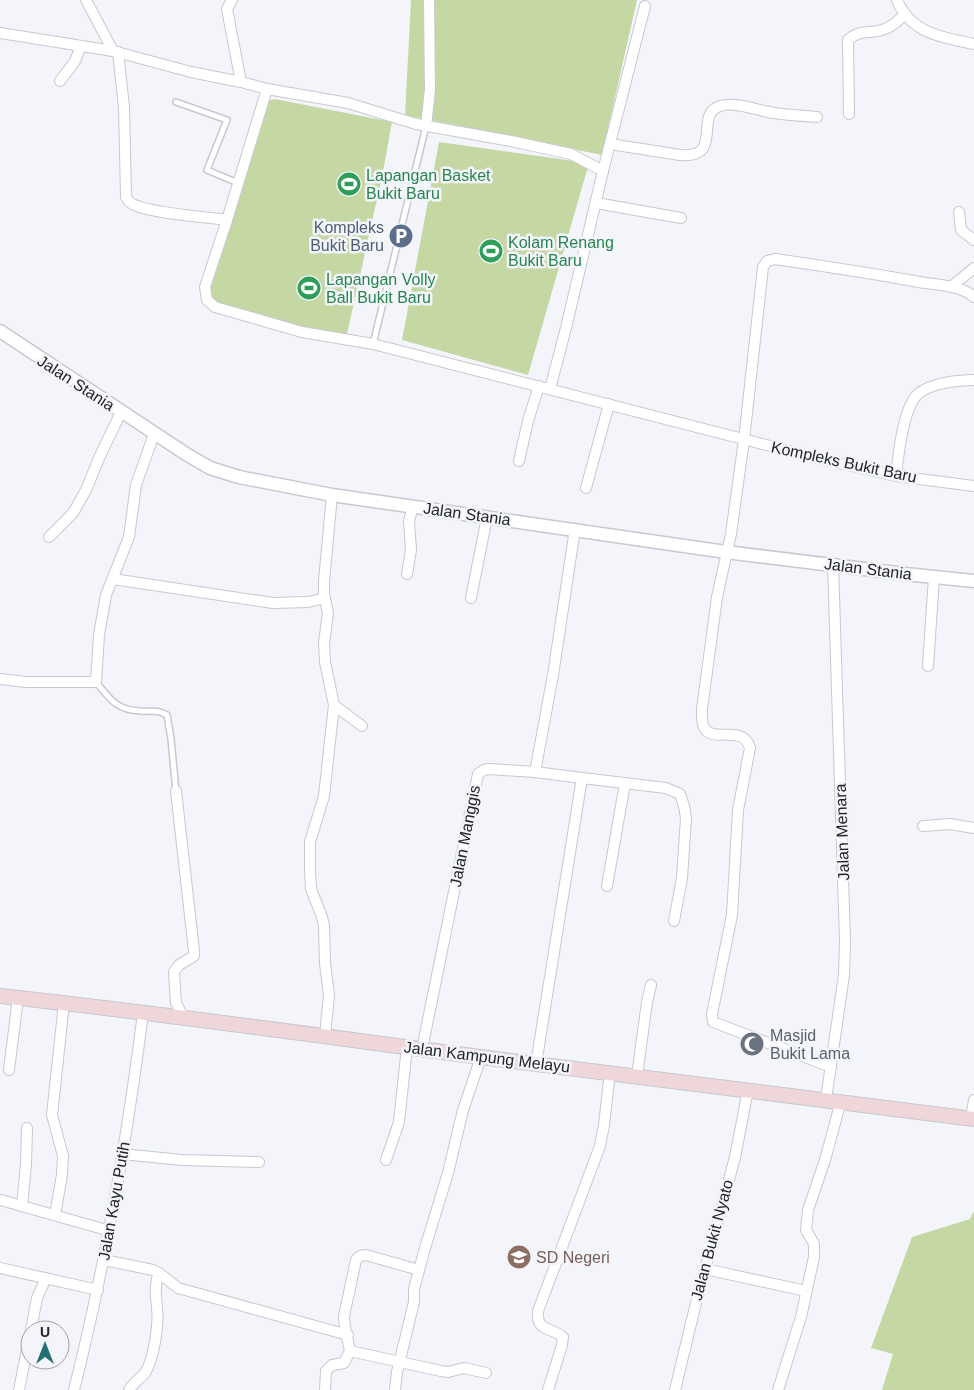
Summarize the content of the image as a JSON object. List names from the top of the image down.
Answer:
{
  "streets": {
    "main road": ["Jalan Kampung Melayu"],
    "street": [
      "Jalan Stania",
      "Kompleks Bukit Baru",
      "Jalan Menara",
      "Jalan Manggis",
      "Jalan Kayu Putih",
      "Jalan Bukit Nyato"
    ]
  },
  "crossings": [
    ["Jalan Stania", "Jalan Menara"],
    ["Jalan Menara", "Jalan Kampung Melayu"],
    ["Jalan Manggis", "Jalan Kampung Melayu"],
    ["Jalan Kampung Melayu", "Jalan Kayu Putih"],
    ["Jalan Kampung Melayu", "Jalan Bukit Nyato"]
  ],
  "places": {
    "sports": ["Lapangan Basket Bukit Baru", "Kolam Renang Bukit Baru", "Lapangan Volly Ball Bukit Baru"],
    "parking": ["Kompleks Bukit Baru"],
    "mosque": ["Masjid Bukit Lama"],
    "school or university": ["SD Negeri"]
  },
  "north": "top"
}
